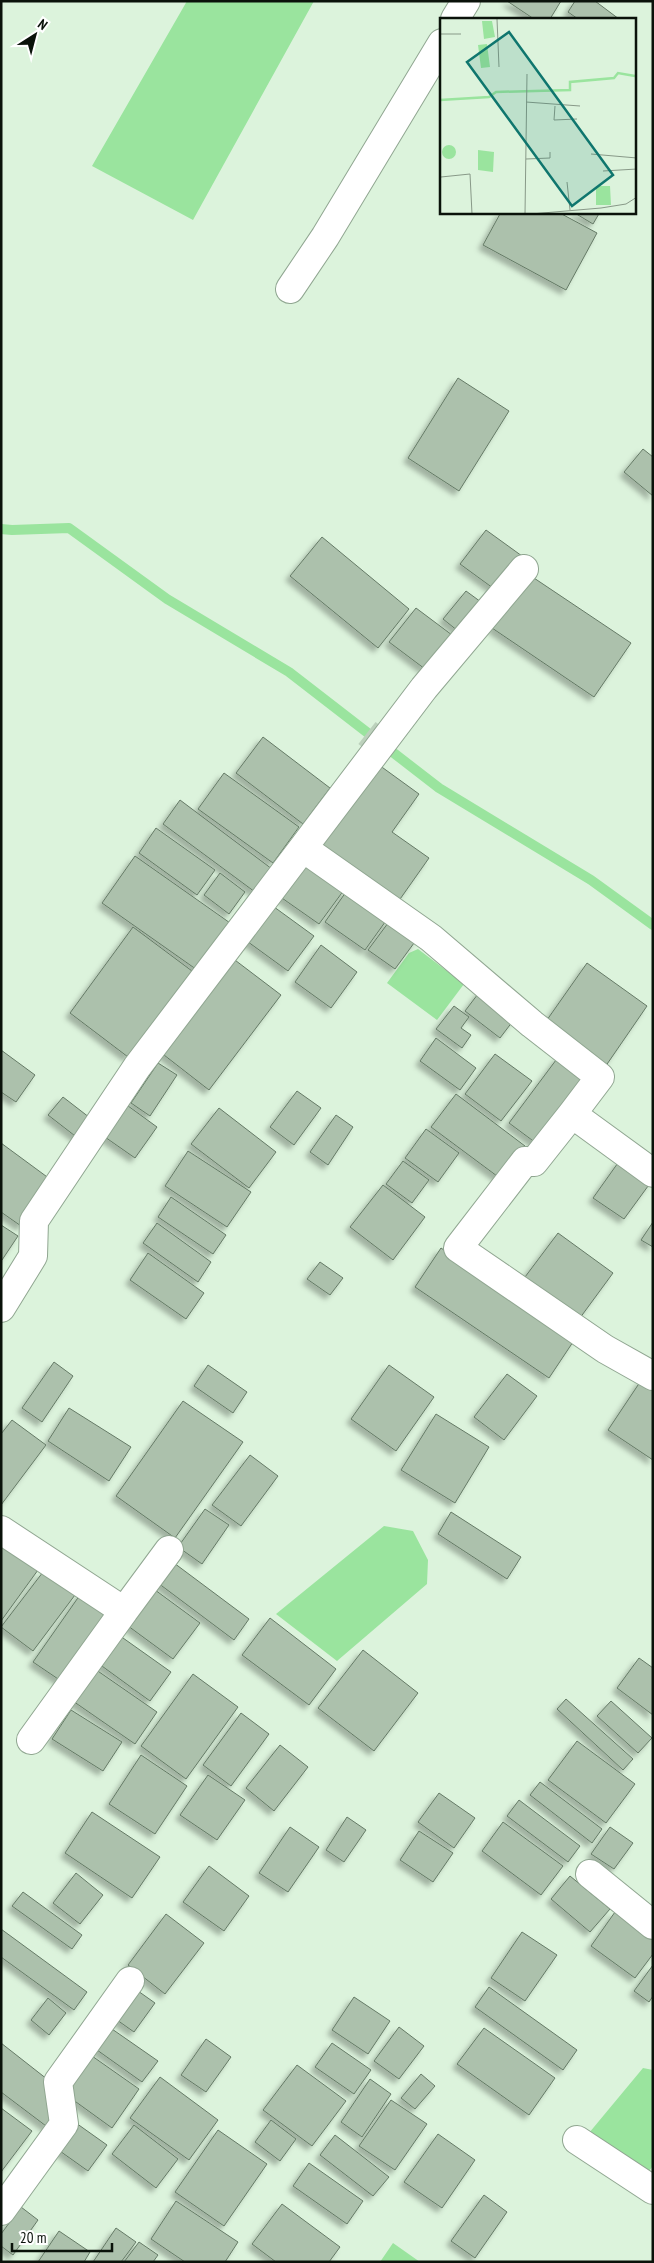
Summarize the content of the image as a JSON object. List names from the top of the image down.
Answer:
{
  "scale_bar": "20 m",
  "north": "top right"
}
